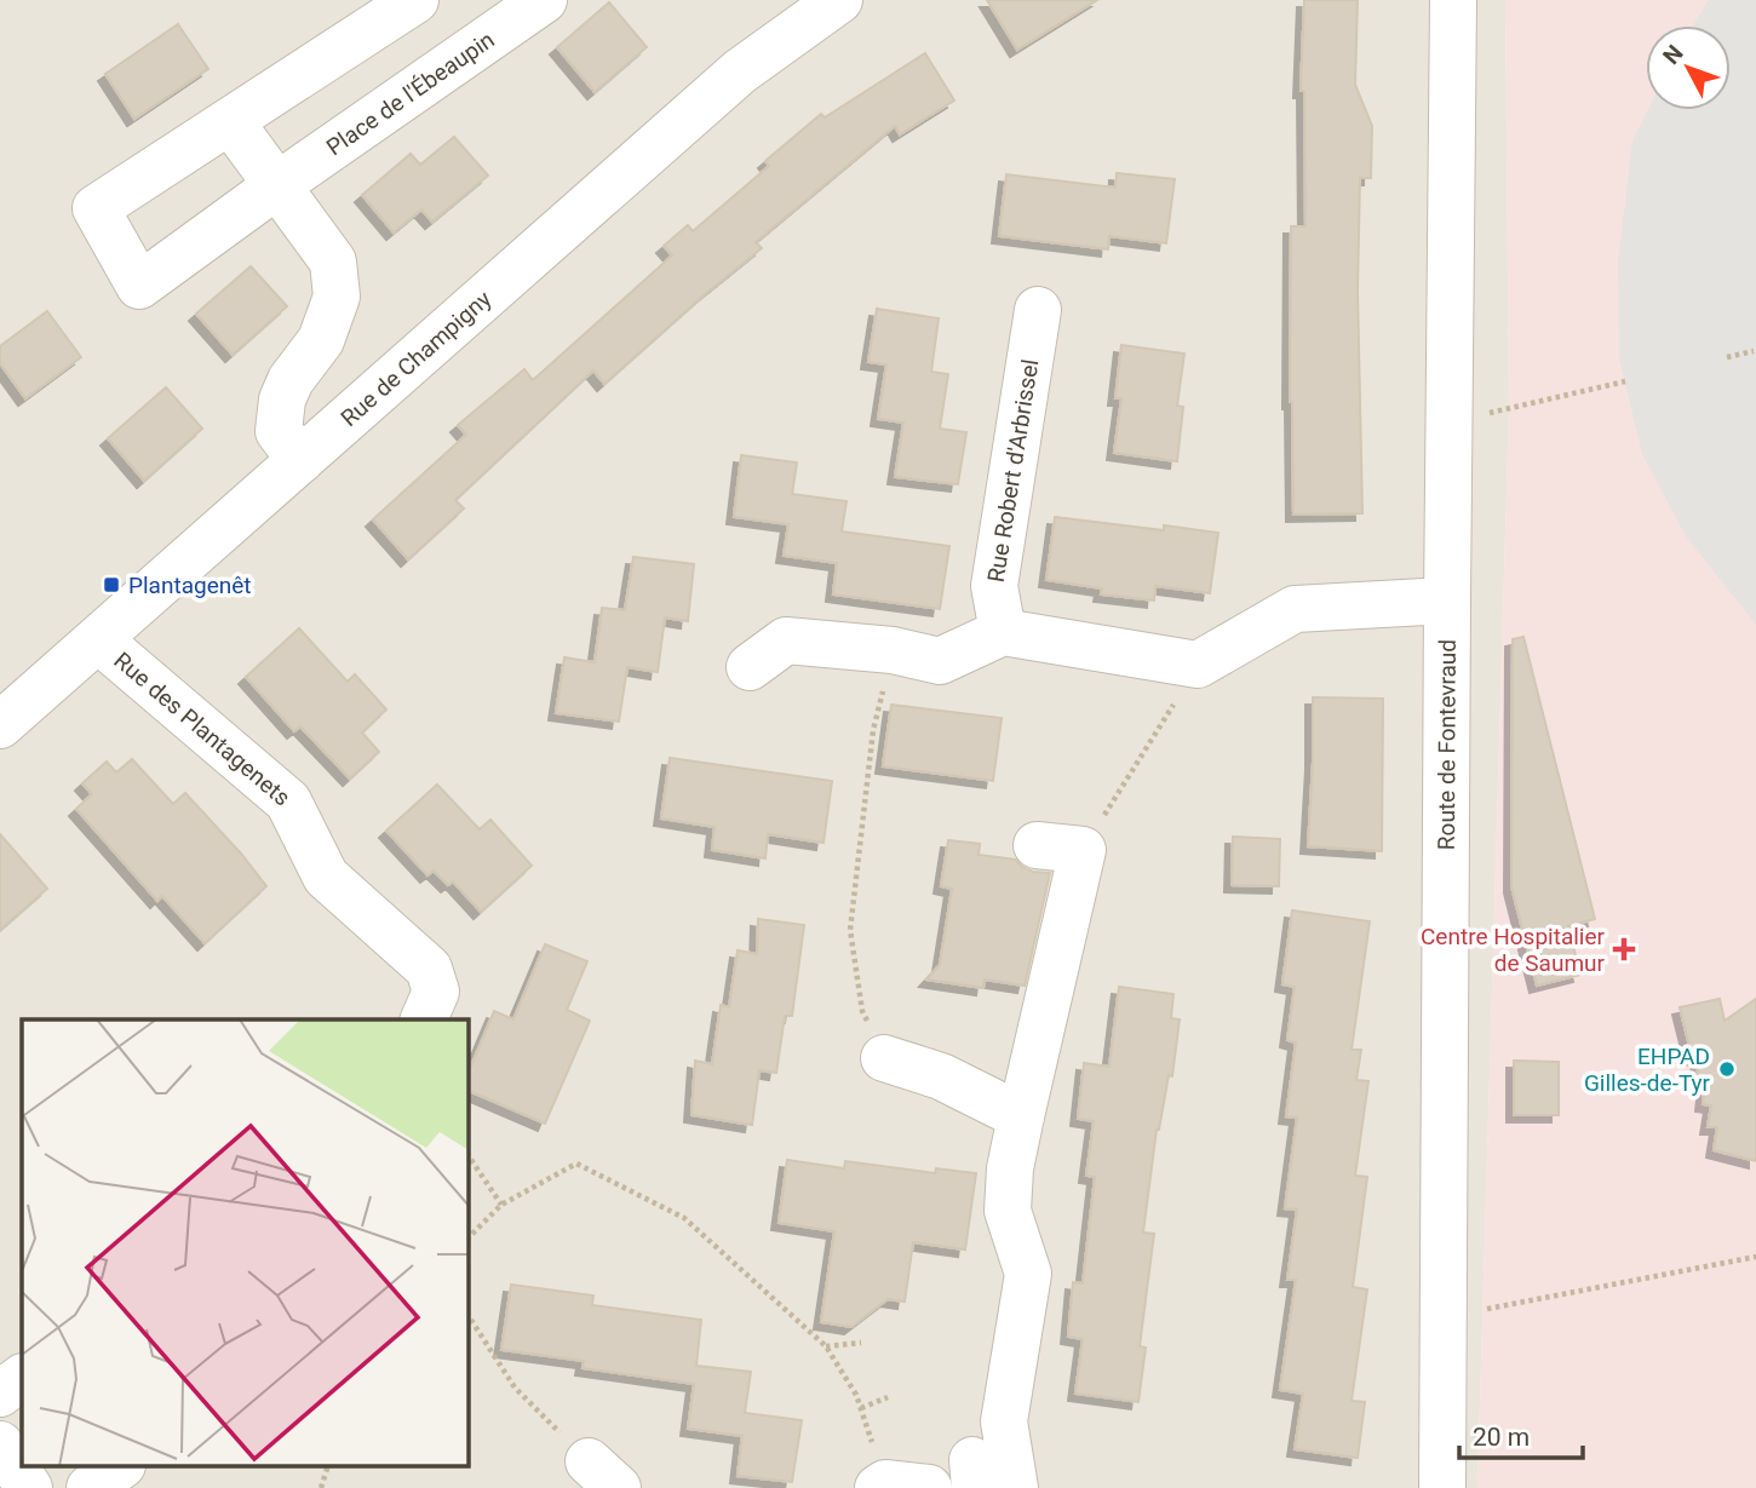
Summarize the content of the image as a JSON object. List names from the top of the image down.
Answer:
{
  "streets": {
    "street": [
      "Place de l'Ébeaupin",
      "Rue de Champigny",
      "Rue Robert d'Arbrissel",
      "Rue des Plantagenets",
      "Route de Fontevraud"
    ]
  },
  "crossings": [
    ["Rue de Champigny", "Rue des Plantagenets"]
  ],
  "places": {
    "transit": ["Plantagenêt"],
    "health": ["Centre Hospitalier de Saumur"],
    "other": ["EHPAD Gilles-de-Tyr"]
  },
  "scale_bar": "20 m",
  "north": "top left"
}
